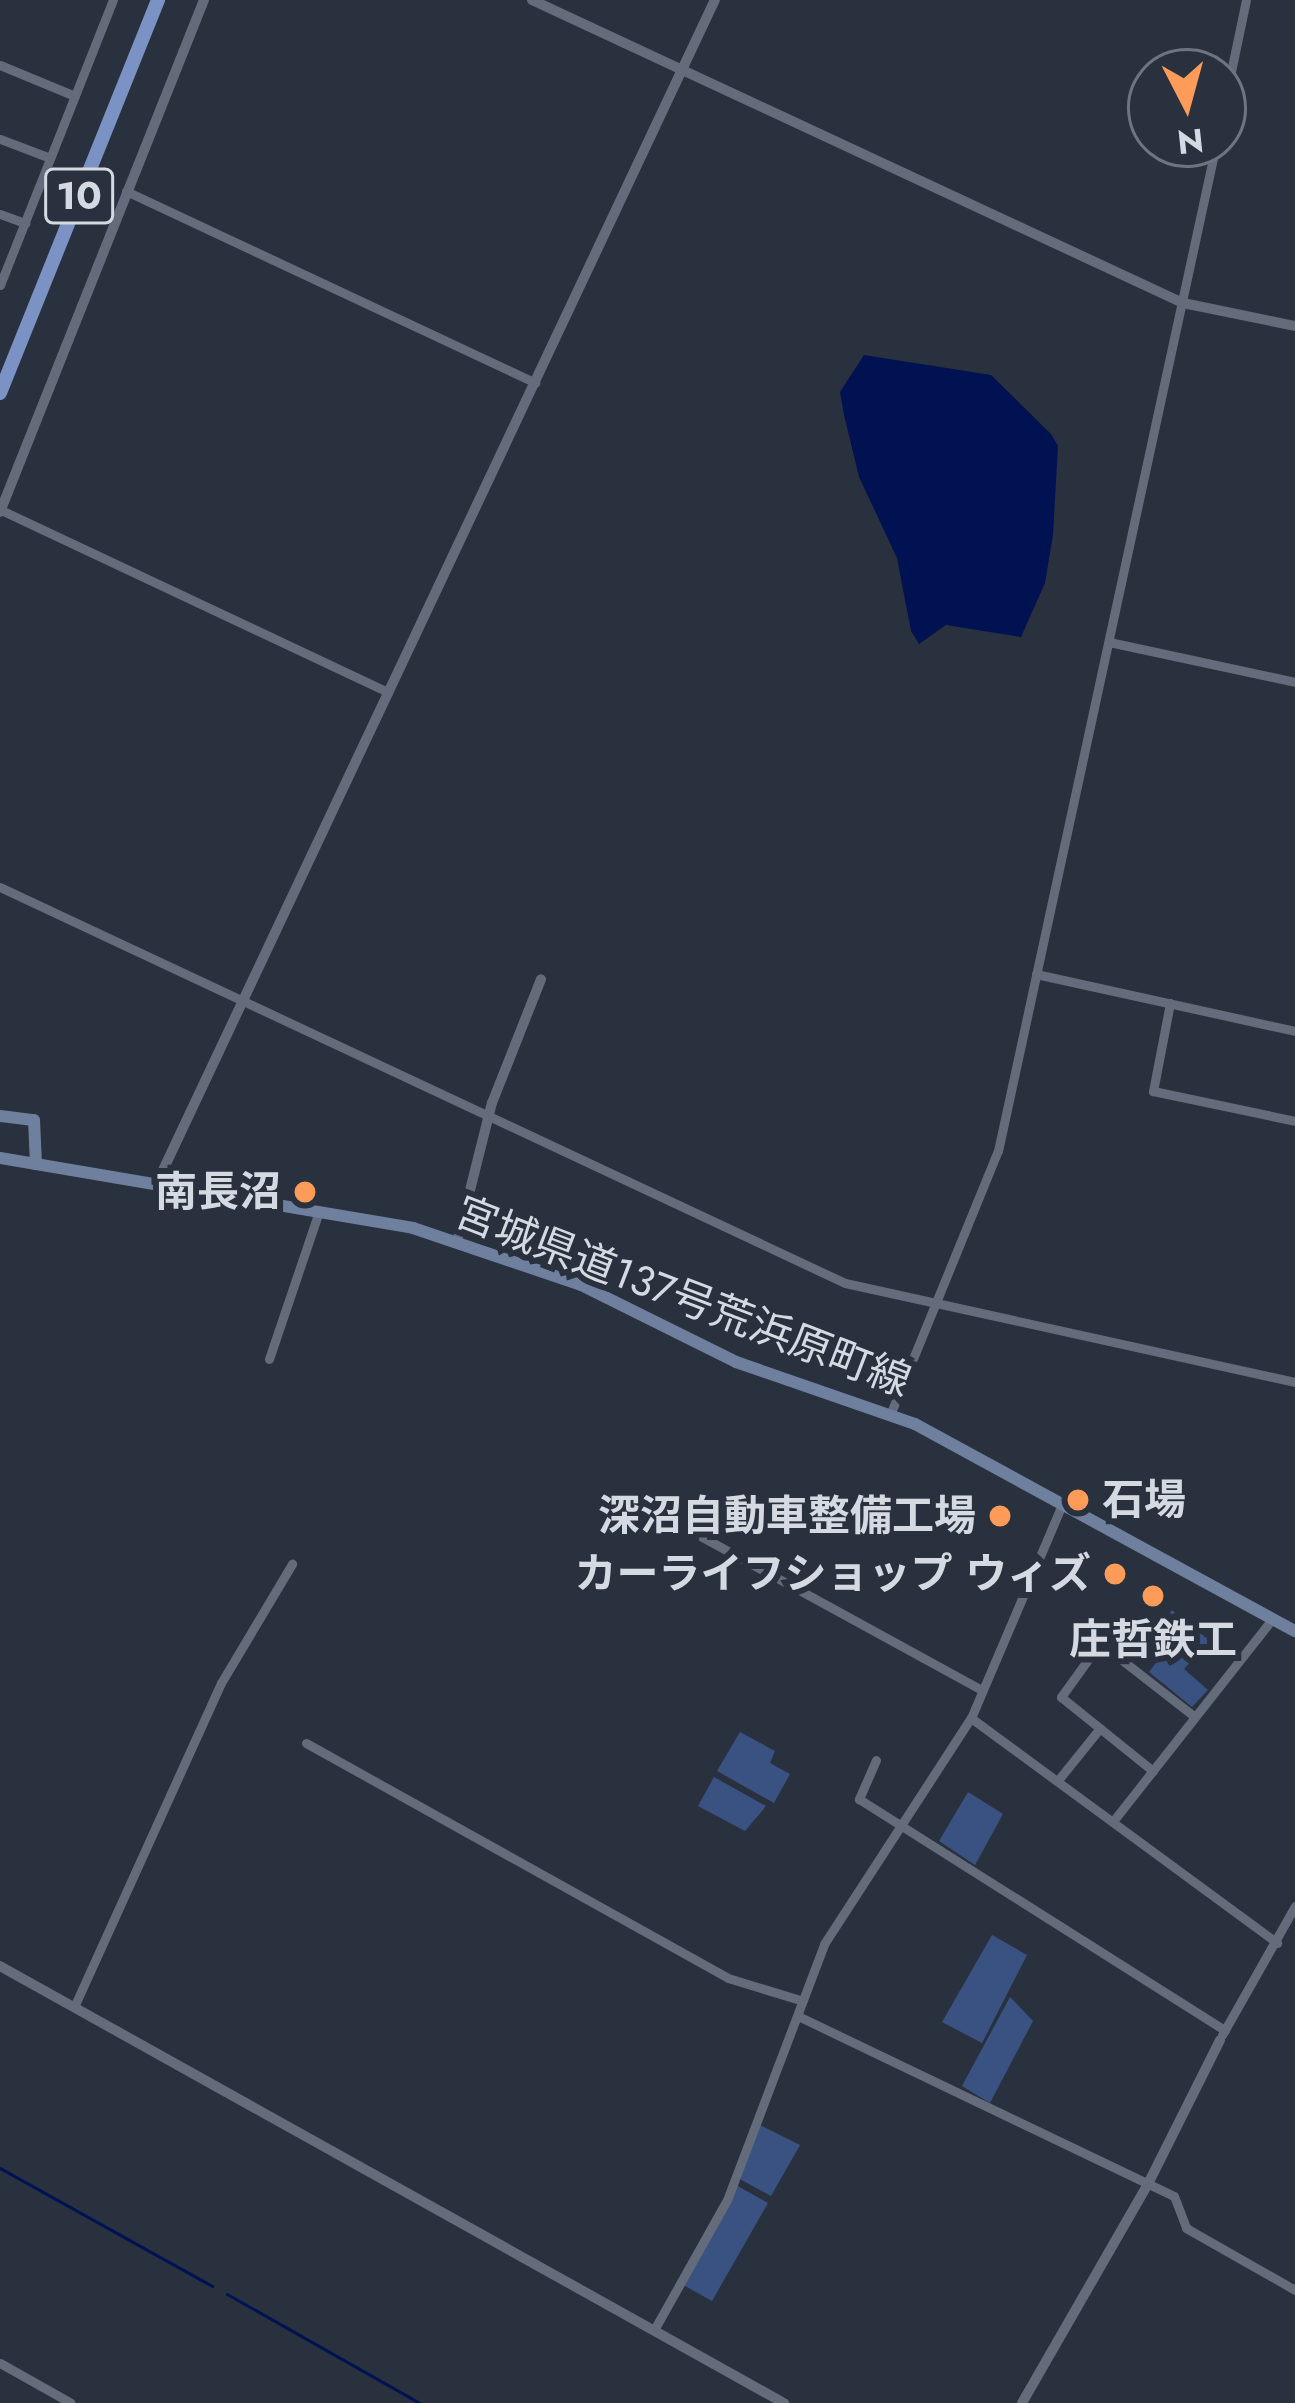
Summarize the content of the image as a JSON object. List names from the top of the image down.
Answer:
{
  "streets": {
    "main road": ["10", "宮城県道137号荒浜原町線"]
  },
  "places": [
    "南長沼",
    "石場",
    "深沼自動車整備工場",
    "カーライフショップ ウィズ",
    "庄哲鉄工"
  ],
  "north": "bottom"
}
